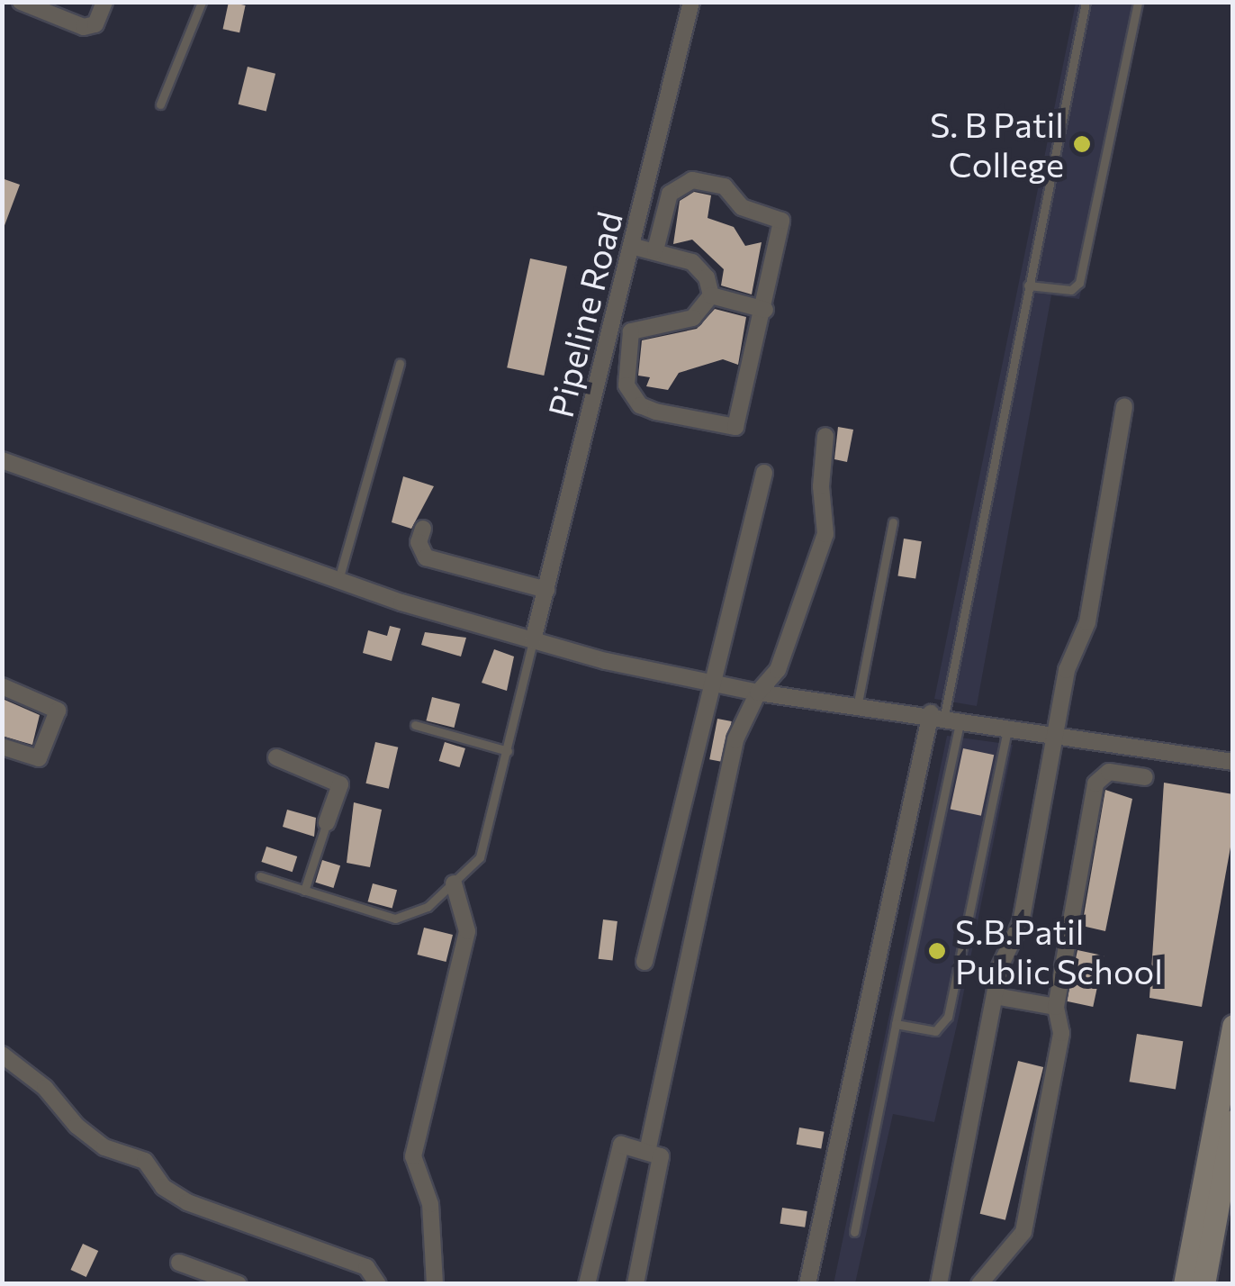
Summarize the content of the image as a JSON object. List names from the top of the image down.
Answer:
{
  "streets": {
    "street": ["Pipeline Road"]
  },
  "places": ["S. B Patil College", "S.B.Patil Public School"]
}
